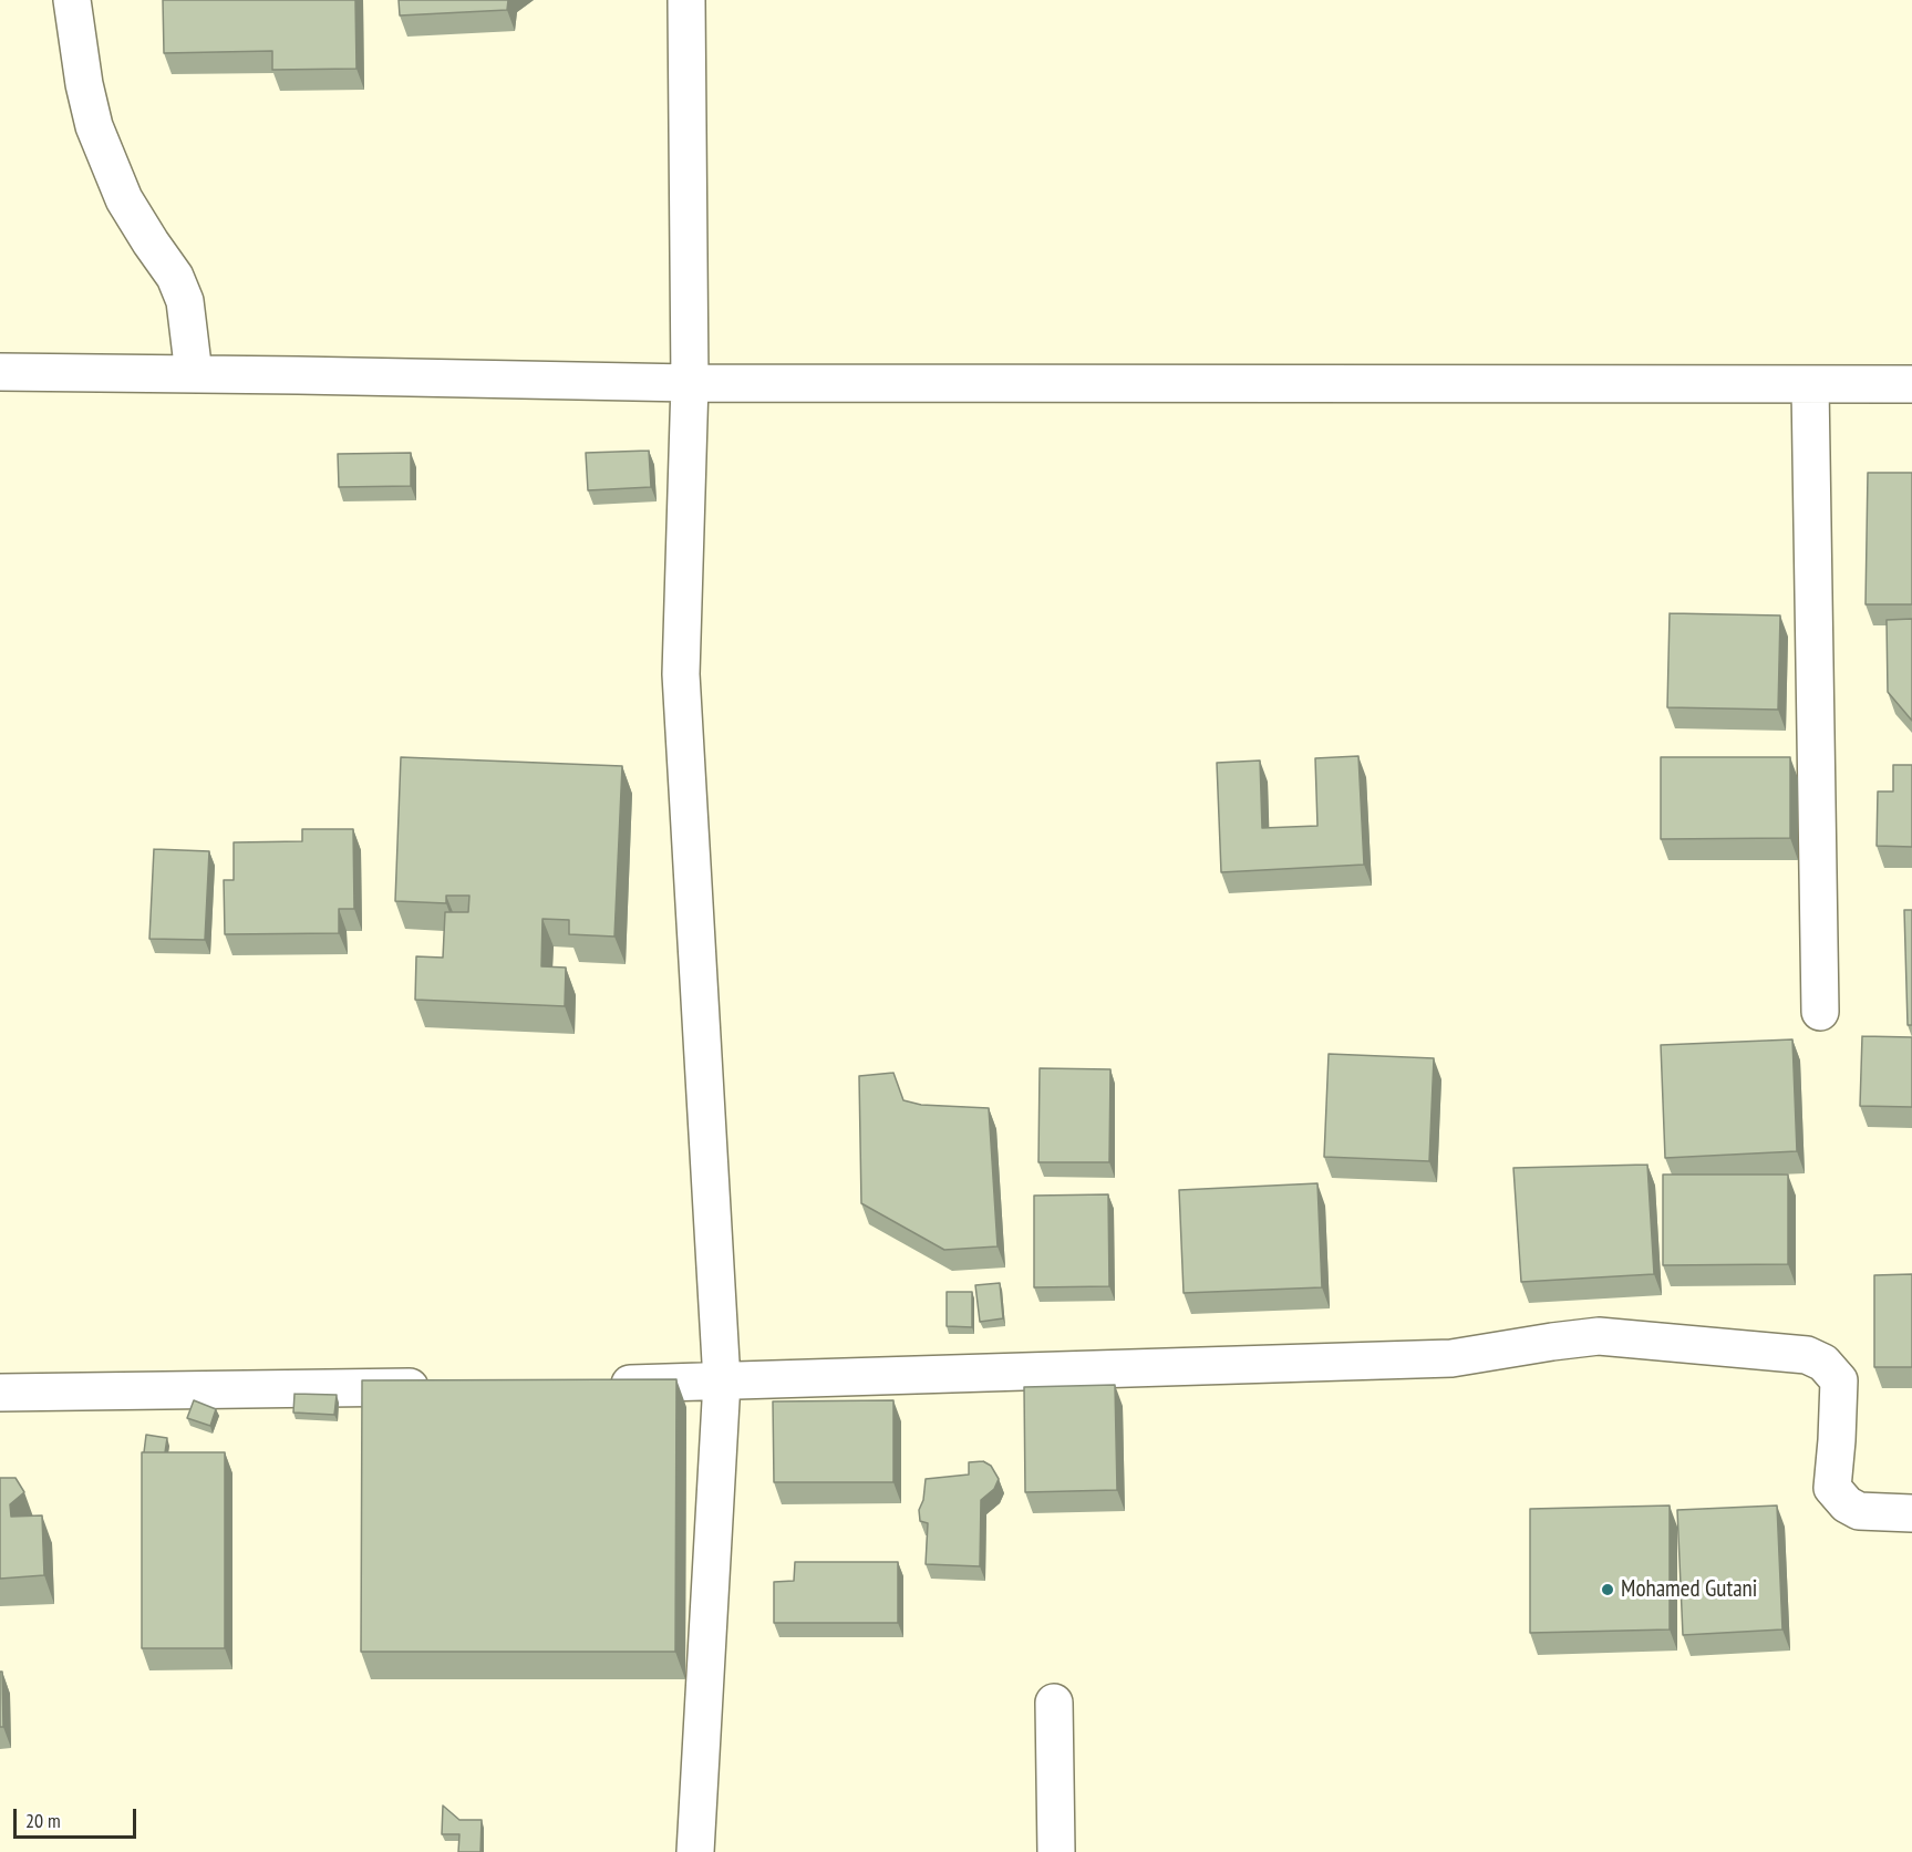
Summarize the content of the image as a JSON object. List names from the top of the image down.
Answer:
{
  "places": ["Mohamed Gutani"],
  "scale_bar": "20 m"
}
